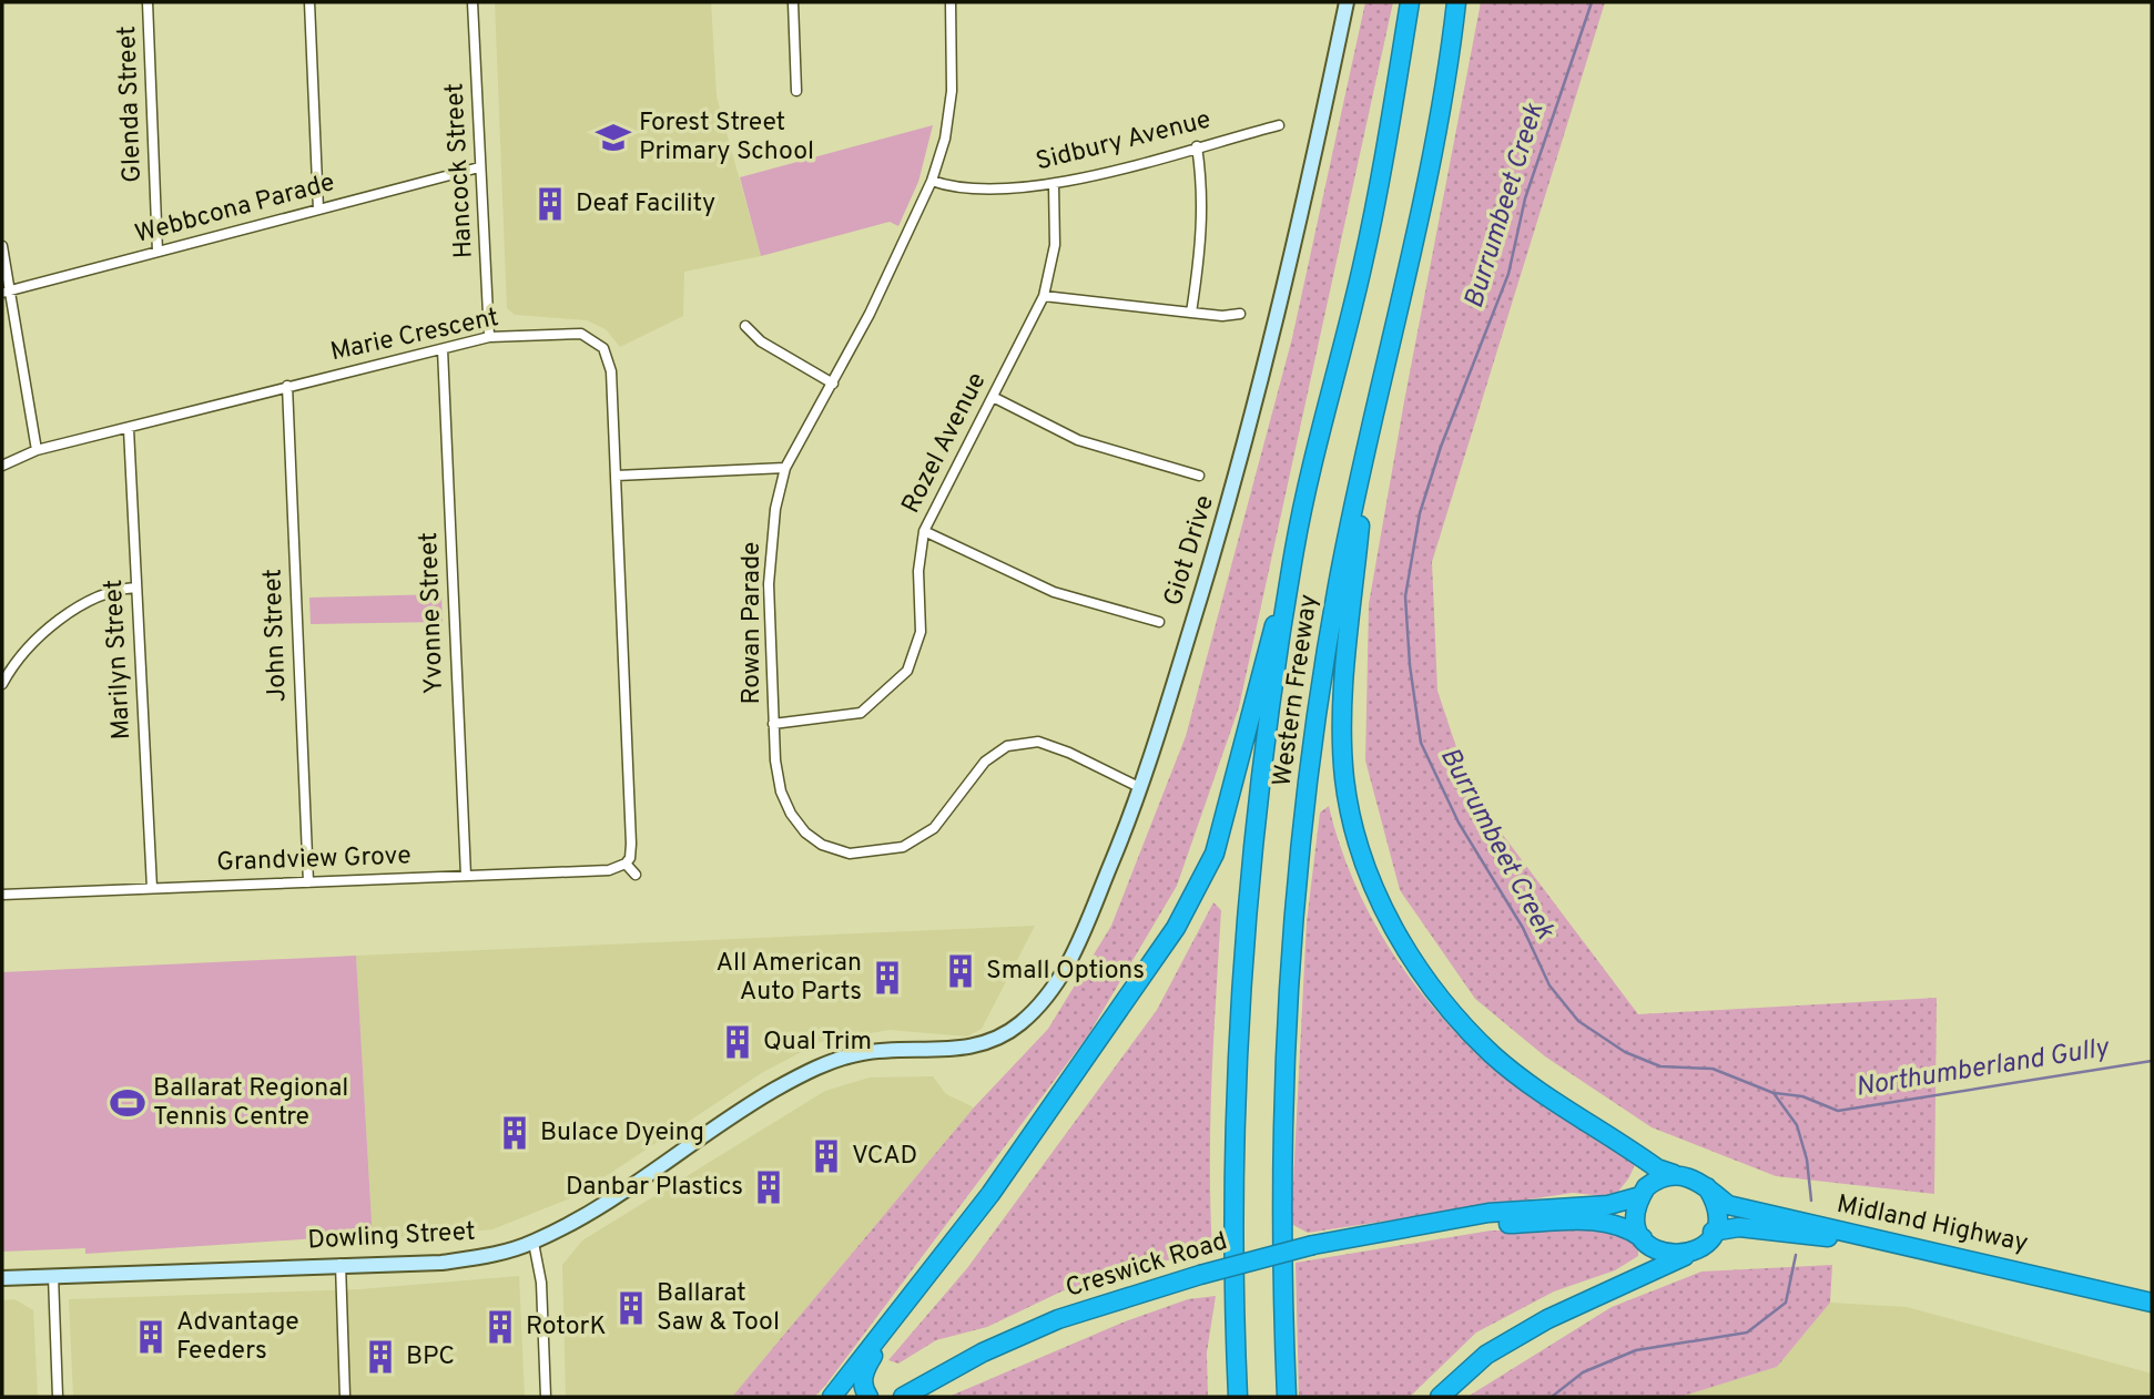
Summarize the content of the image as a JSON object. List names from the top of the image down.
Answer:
{
  "streets": {
    "highway": ["Western Freeway", "Midland Highway", "Creswick Road"],
    "street": [
      "Glenda Street",
      "Sidbury Avenue",
      "Hancock Street",
      "Webbcona Parade",
      "Marie Crescent",
      "Rozel Avenue",
      "Giot Drive",
      "Yvonne Street",
      "Rowan Parade",
      "John Street",
      "Marilyn Street",
      "Grandview Grove",
      "Dowling Street"
    ]
  },
  "crossings": [
    ["Glenda Street", "Webbcona Parade"],
    ["Sidbury Avenue", "Rozel Avenue"],
    ["Sidbury Avenue", "Rowan Parade"],
    ["Hancock Street", "Webbcona Parade"],
    ["Hancock Street", "Marie Crescent"],
    ["Marie Crescent", "Yvonne Street"],
    ["Marie Crescent", "John Street"],
    ["Marie Crescent", "Marilyn Street"],
    ["Marie Crescent", "Grandview Grove"],
    ["Rozel Avenue", "Rowan Parade"],
    ["Giot Drive", "Rowan Parade"],
    ["Giot Drive", "Dowling Street"],
    ["Yvonne Street", "Grandview Grove"],
    ["John Street", "Grandview Grove"],
    ["Marilyn Street", "Grandview Grove"],
    ["Western Freeway", "Midland Highway"],
    ["Midland Highway", "Creswick Road"]
  ],
  "water": ["Burrumbeet Creek", "Northumberland Gully"],
  "places": {
    "school or university": ["Forest Street Primary School"],
    "building": [
      "Deaf Facility",
      "Small Options",
      "All American Auto Parts",
      "Qual Trim",
      "Bulace Dyeing",
      "VCAD",
      "Danbar Plastics",
      "Ballarat Saw & Tool",
      "RotorK",
      "Advantage Feeders",
      "BPC"
    ],
    "sports": ["Ballarat Regional Tennis Centre"]
  }
}
